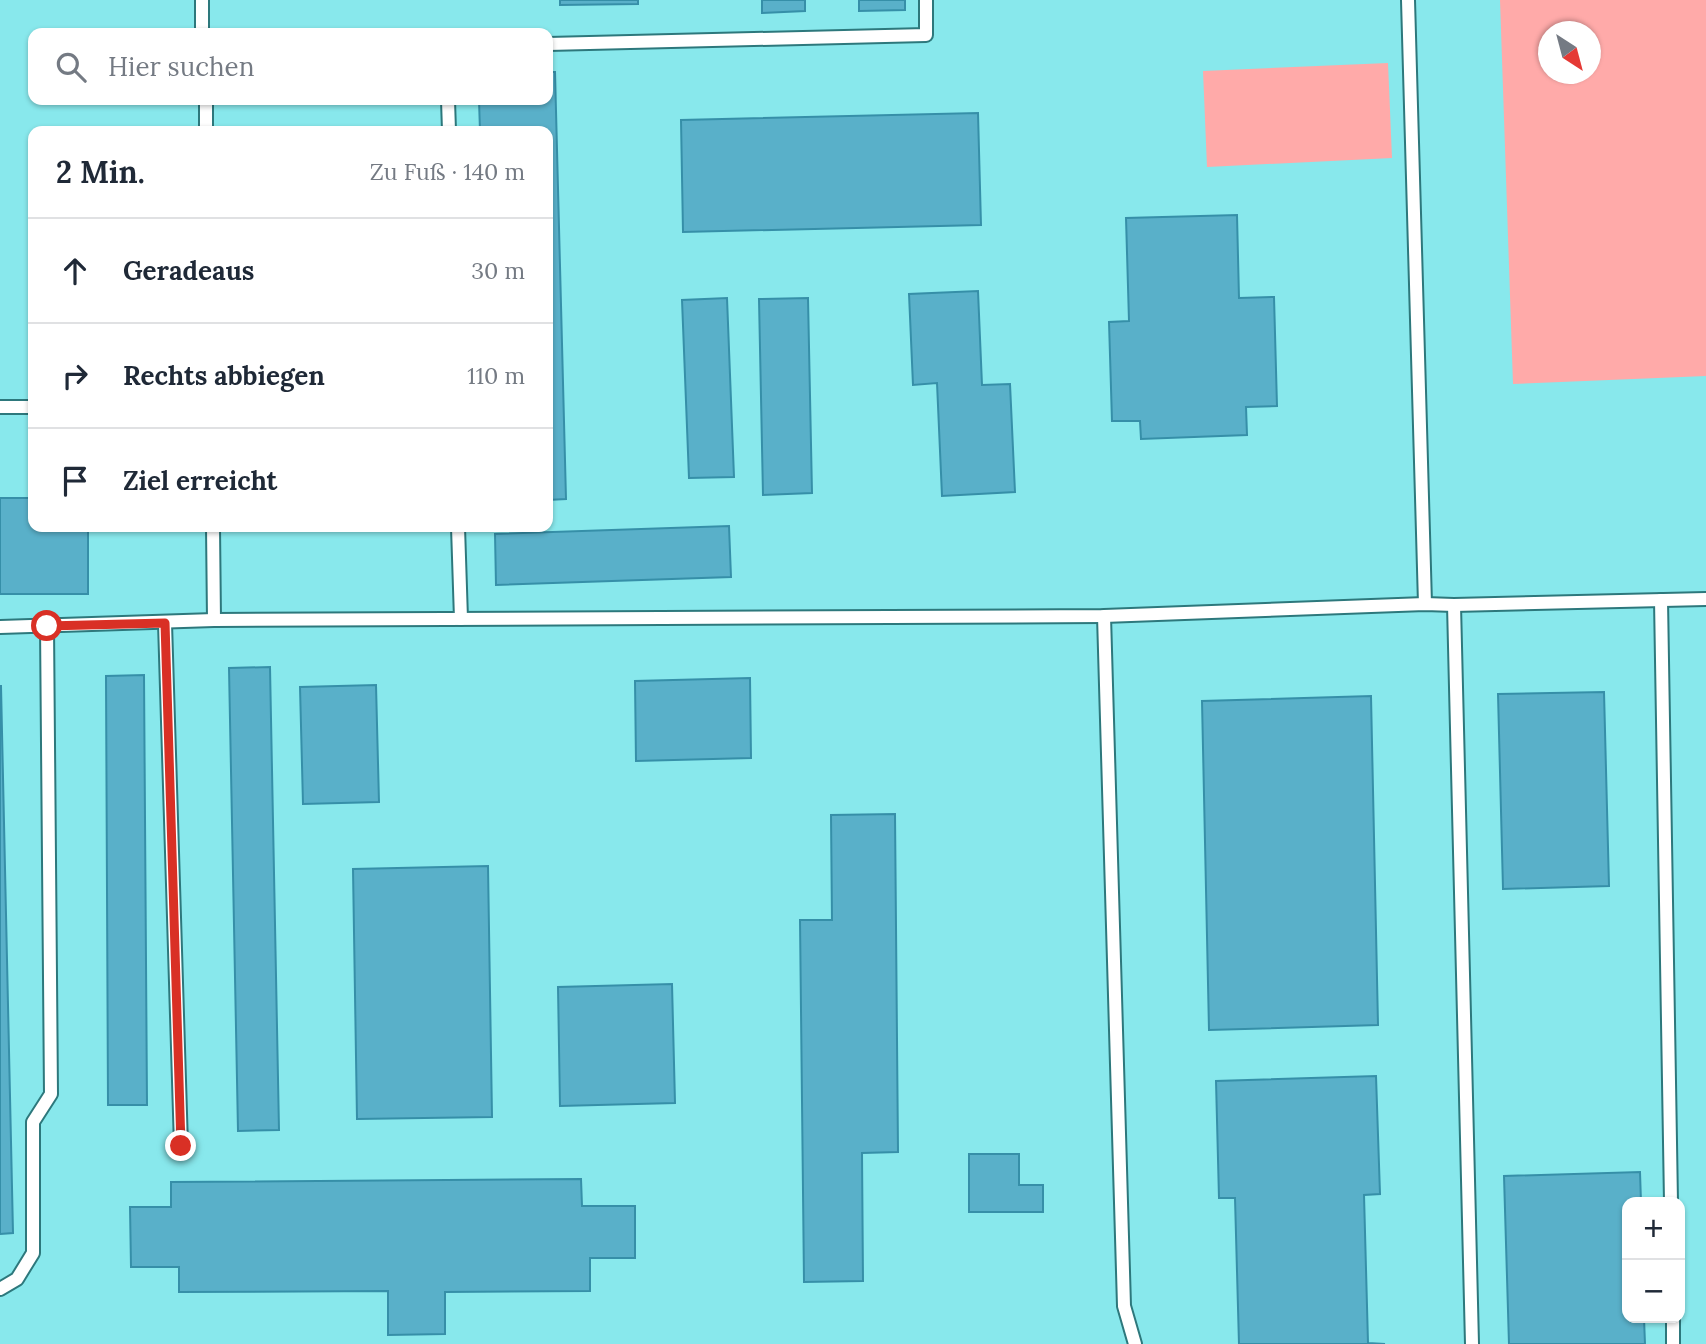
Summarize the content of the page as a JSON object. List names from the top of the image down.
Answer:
{
  "north": "bottom right",
  "page": {
    "search": "Hier suchen",
    "heading": ["2 Min.", "Zu Fuß · 140 m"],
    "list": [
      ["Geradeaus", "30 m"],
      ["Rechts abbiegen", "110 m"],
      "Ziel erreicht"
    ],
    "map_buttons": ["+", "−"]
  }
}
